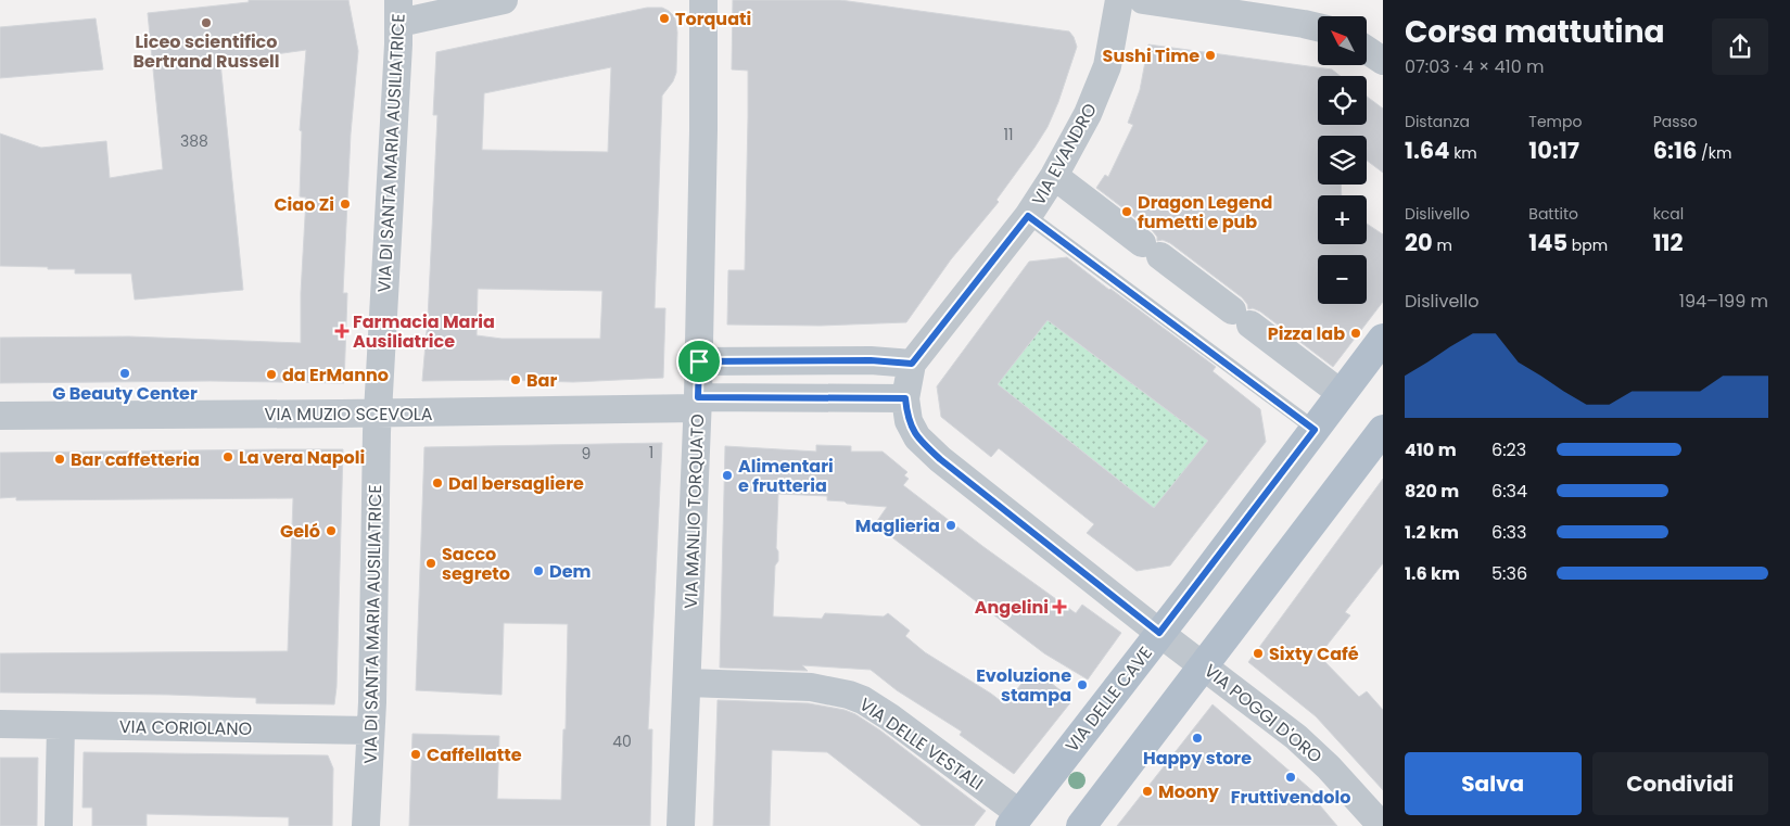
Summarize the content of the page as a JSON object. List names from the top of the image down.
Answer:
{
  "streets": {
    "main road": ["VIA DELLE CAVE"],
    "street": [
      "VIA DI SANTA MARIA AUSILIATRICE",
      "VIA EVANDRO",
      "VIA MUZIO SCEVOLA",
      "VIA MANLIO TORQUATO",
      "VIA POGGI D'ORO",
      "VIA CORIOLANO",
      "VIA DELLE VESTALI"
    ]
  },
  "crossings": [
    ["VIA DI SANTA MARIA AUSILIATRICE", "VIA MUZIO SCEVOLA"],
    ["VIA DI SANTA MARIA AUSILIATRICE", "VIA CORIOLANO"],
    ["VIA EVANDRO", "VIA MUZIO SCEVOLA"],
    ["VIA EVANDRO", "VIA POGGI D'ORO"],
    ["VIA MUZIO SCEVOLA", "VIA MANLIO TORQUATO"],
    ["VIA MUZIO SCEVOLA", "VIA POGGI D'ORO"],
    ["VIA MANLIO TORQUATO", "VIA DELLE VESTALI"],
    ["VIA DELLE CAVE", "VIA POGGI D'ORO"],
    ["VIA DELLE CAVE", "VIA DELLE VESTALI"]
  ],
  "places": {
    "other": [
      "Torquati",
      "Liceo scientifico Bertrand Russell",
      "Sushi Time",
      "Ciao Zi",
      "Dragon Legend fumetti e pub",
      "Pizza lab",
      "G Beauty Center",
      "da ErManno",
      "Bar",
      "La vera Napoli",
      "Bar caffetteria",
      "Alimentari e frutteria",
      "Dal bersagliere",
      "Maglieria",
      "Geló",
      "Sacco segreto",
      "Dem",
      "Sixty Café",
      "Evoluzione stampa",
      "Happy store",
      "Caffellatte",
      "Fruttivendolo",
      "Moony"
    ],
    "health": ["Farmacia Maria Ausiliatrice", "Angelini"]
  },
  "house_numbers": [
    "11",
    "388",
    "1",
    "9",
    "40"
  ],
  "north": "top left",
  "page": {
    "heading": ["Corsa mattutina", "07:03 · 4 × 410 m"],
    "map_buttons": ["+", "−"],
    "stats": [
      ["Distanza", "1.64 km"],
      ["Tempo", "10:17"],
      ["Passo", "6:16 /km"],
      ["Dislivello", "20 m"],
      ["Battito", "145 bpm"],
      ["kcal", "112"]
    ],
    "chart": ["Dislivello", "194–199 m"],
    "list": [
      {
        "name": "410 m",
        "note": "6:23"
      },
      {
        "name": "820 m",
        "note": "6:34"
      },
      {
        "name": "1.2 km",
        "note": "6:33"
      },
      {
        "name": "1.6 km",
        "note": "5:36"
      }
    ],
    "buttons": ["Salva", "Condividi"]
  }
}
